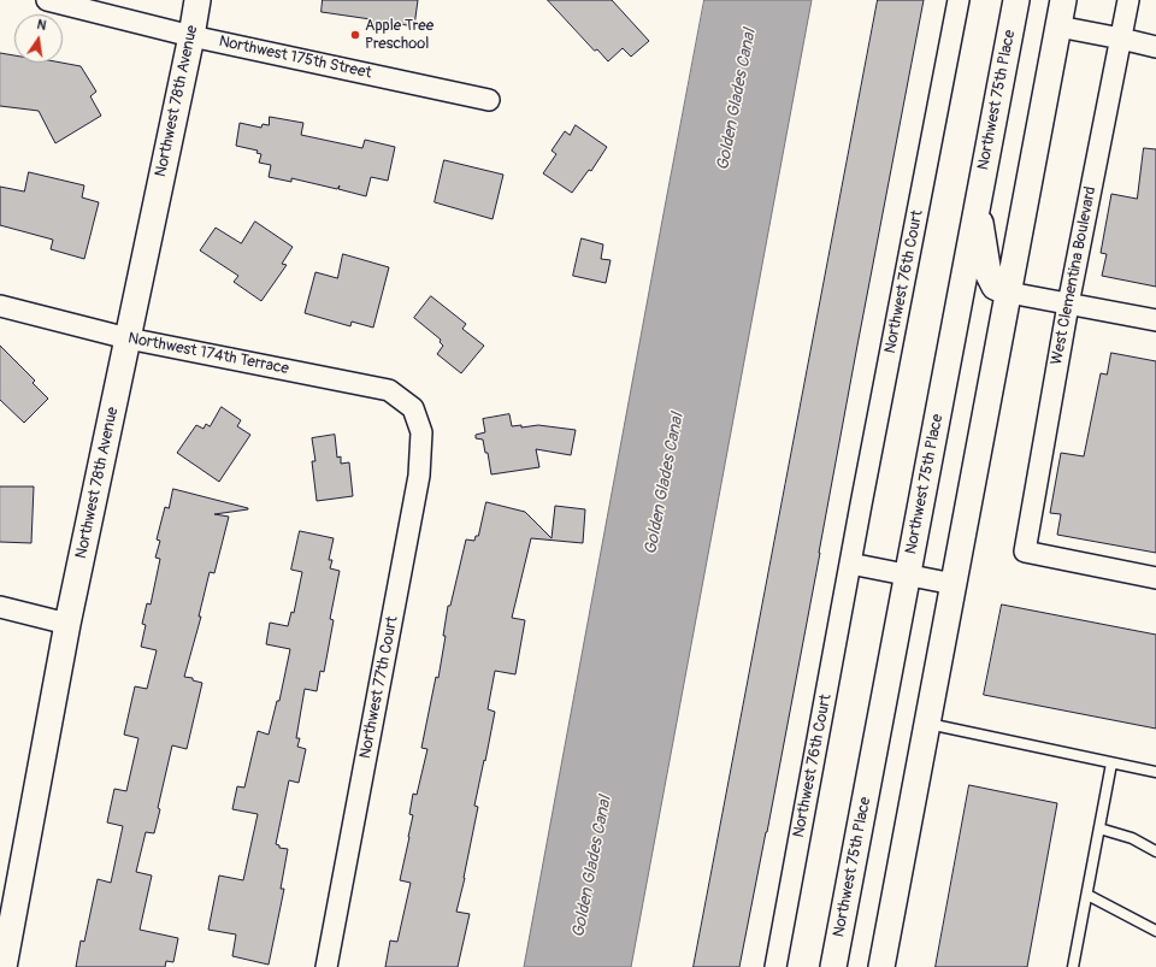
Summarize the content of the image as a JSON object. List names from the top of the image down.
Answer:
{
  "streets": {
    "street": [
      "Northwest 175th Street",
      "Northwest 75th Place",
      "Northwest 78th Avenue",
      "West Clementina Boulevard",
      "Northwest 76th Court",
      "Northwest 174th Terrace",
      "Northwest 77th Court"
    ]
  },
  "crossings": [
    ["Northwest 175th Street", "Northwest 78th Avenue"],
    ["Northwest 78th Avenue", "Northwest 174th Terrace"],
    ["Northwest 174th Terrace", "Northwest 77th Court"]
  ],
  "water": ["Golden Glades Canal"],
  "places": ["Apple Tree Preschool"],
  "north": "top"
}
